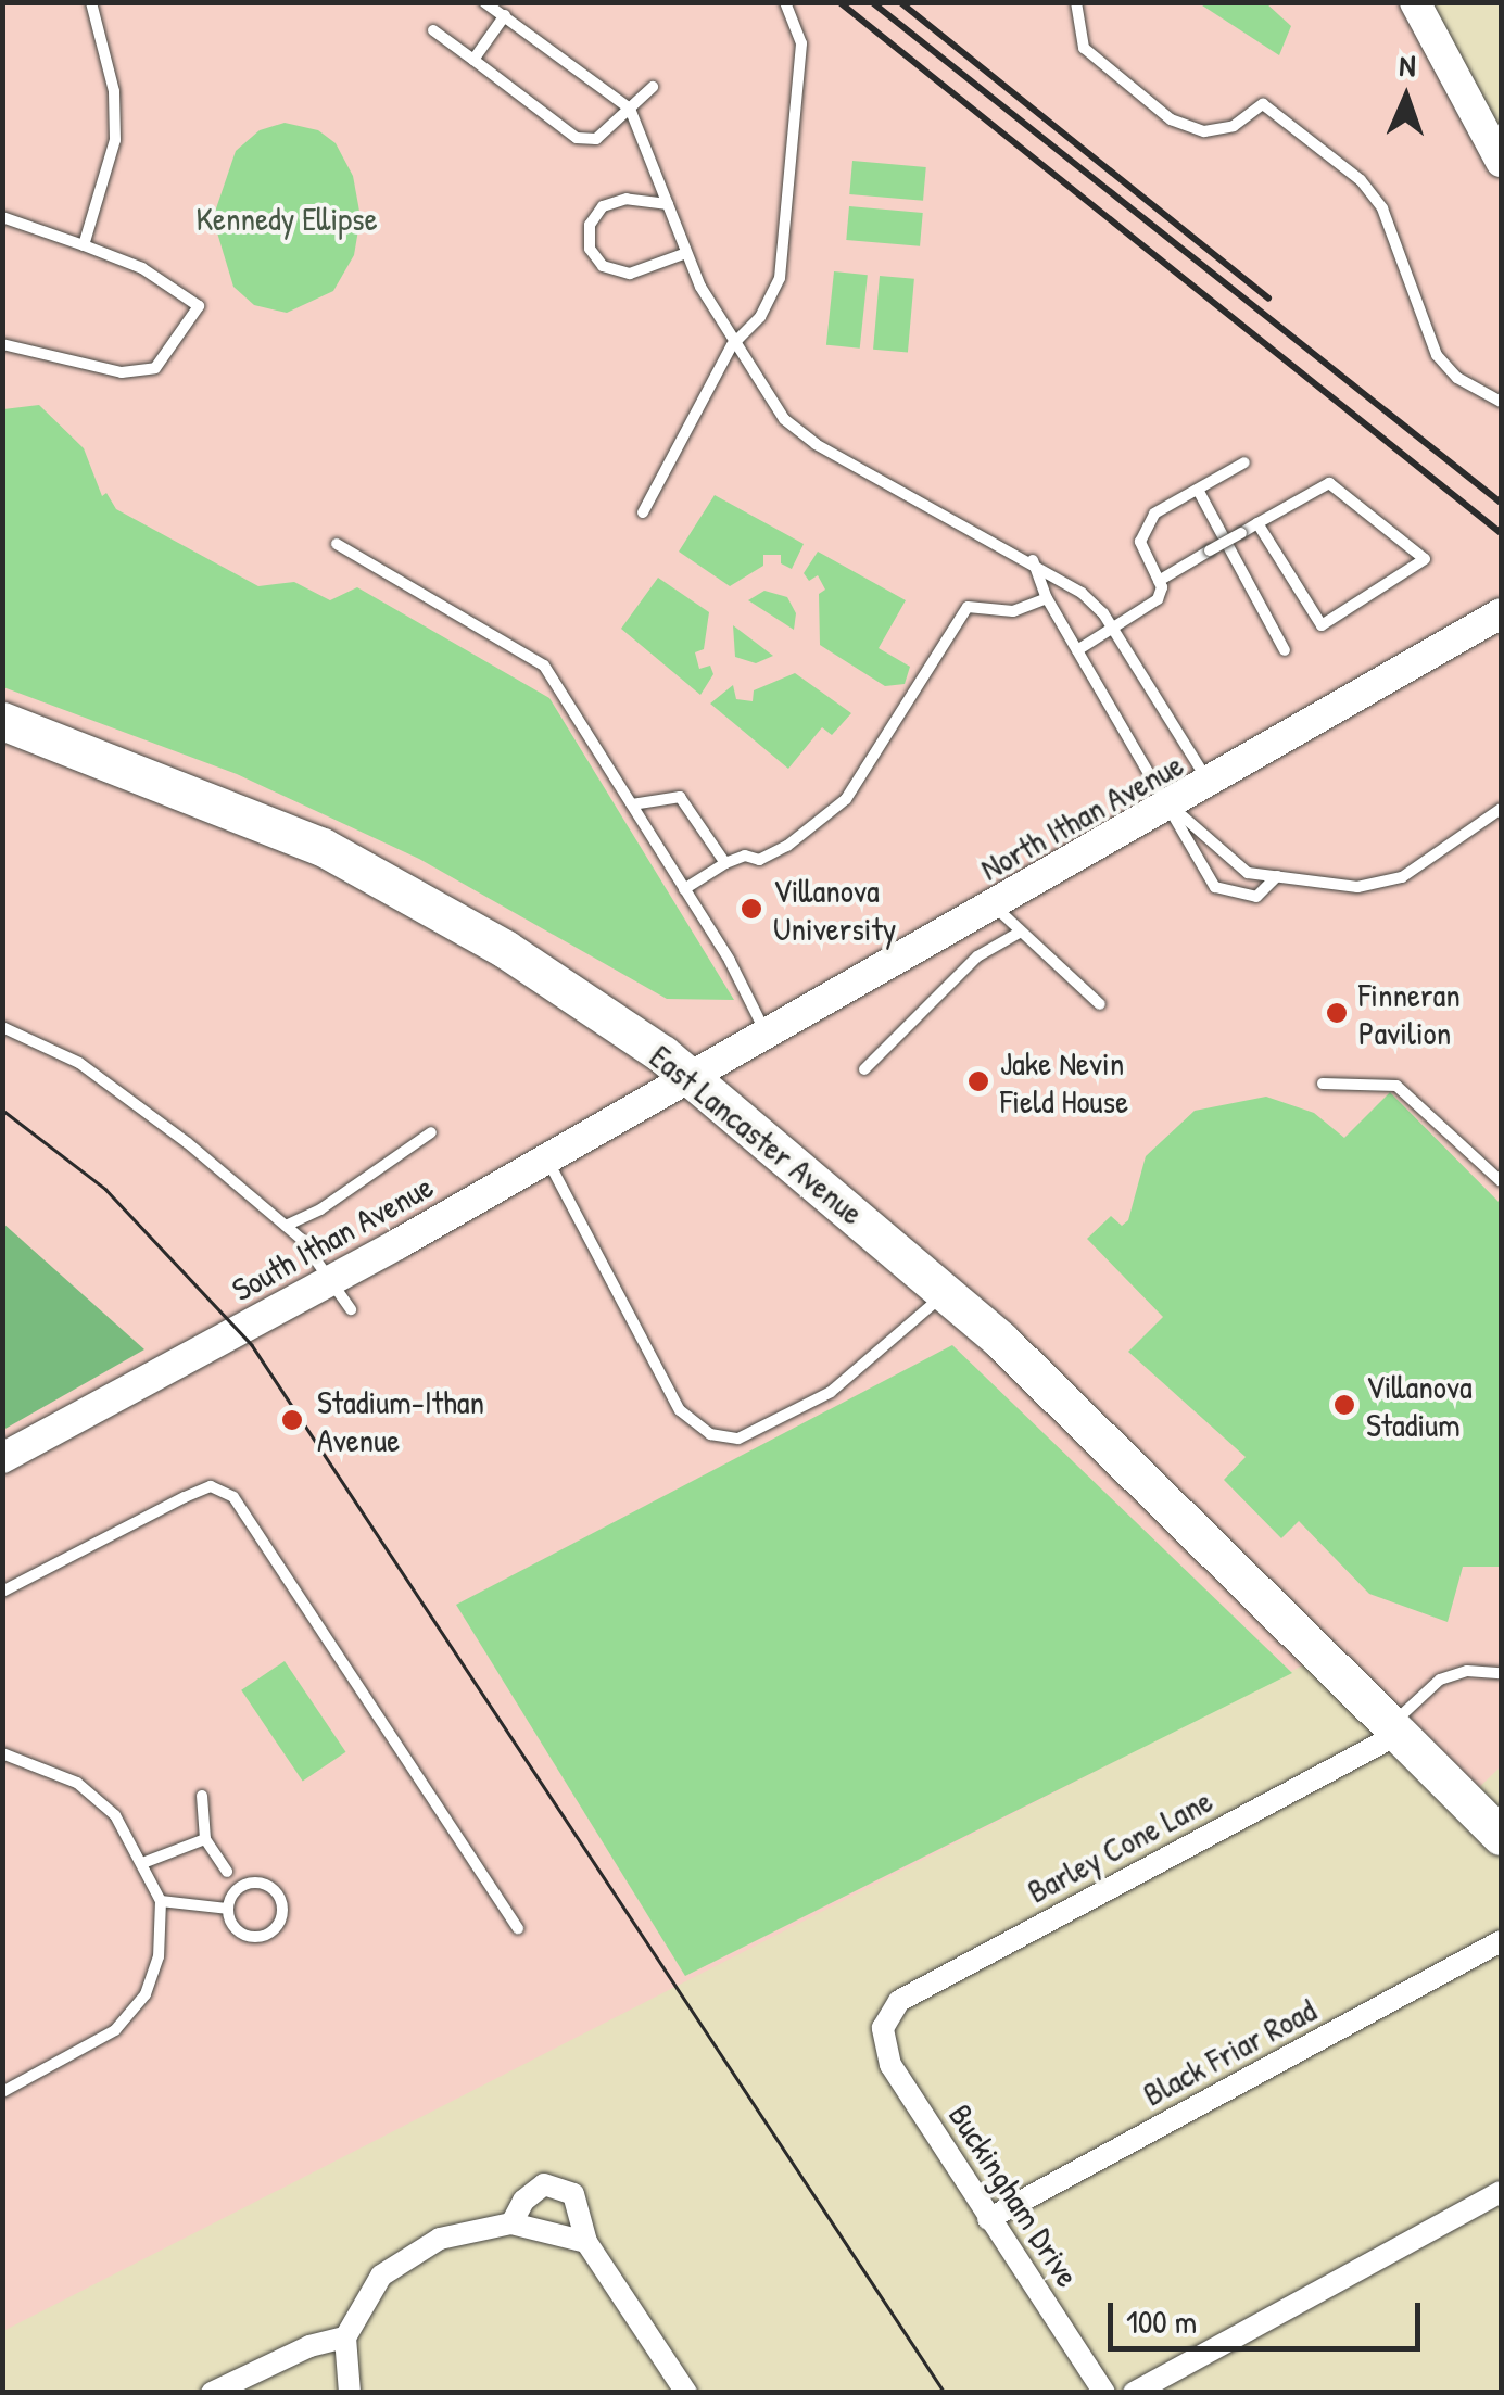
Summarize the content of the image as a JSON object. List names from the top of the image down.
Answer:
{
  "streets": {
    "highway": ["East Lancaster Avenue"],
    "street": [
      "North Ithan Avenue",
      "South Ithan Avenue",
      "Barley Cone Lane",
      "Black Friar Road",
      "Buckingham Drive"
    ]
  },
  "crossings": [
    ["North Ithan Avenue", "East Lancaster Avenue"],
    ["North Ithan Avenue", "South Ithan Avenue"],
    ["East Lancaster Avenue", "South Ithan Avenue"],
    ["East Lancaster Avenue", "Barley Cone Lane"],
    ["Barley Cone Lane", "Buckingham Drive"],
    ["Black Friar Road", "Buckingham Drive"]
  ],
  "parks": ["Kennedy Ellipse"],
  "places": [
    "Villanova University",
    "Finneran Pavilion",
    "Jake Nevin Field House",
    "Villanova Stadium",
    "Stadium-Ithan Avenue"
  ],
  "scale_bar": "100 m",
  "north": "top"
}
